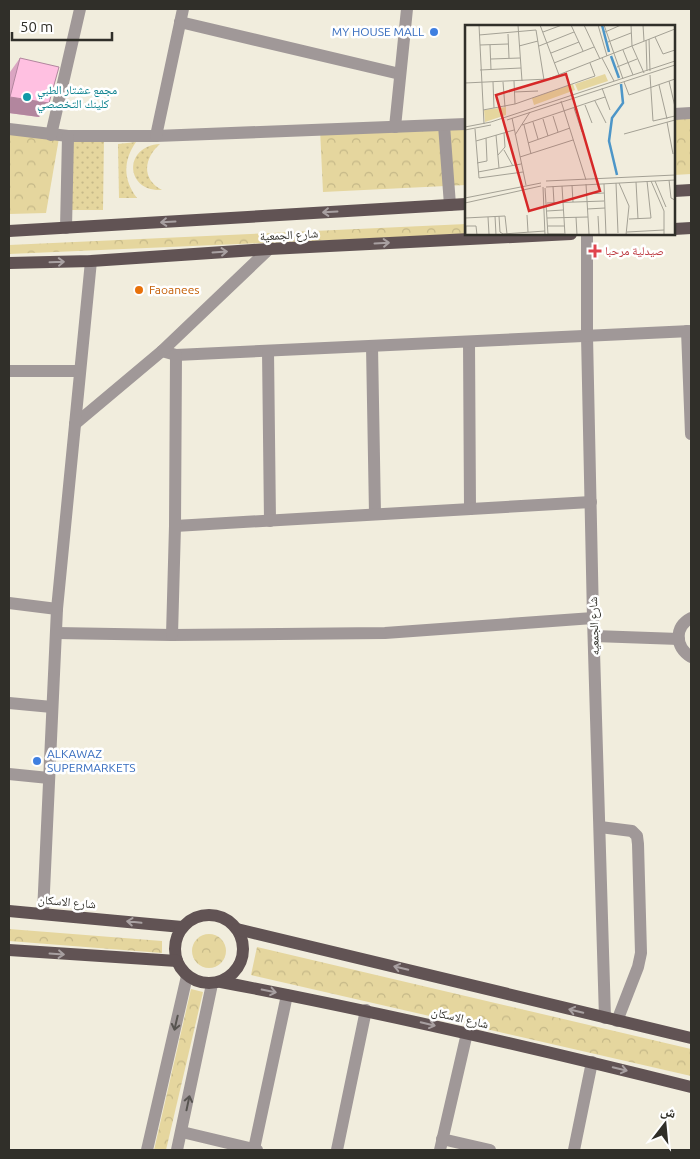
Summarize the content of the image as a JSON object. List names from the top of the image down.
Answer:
{
  "streets": {
    "main road": ["شارع الجمعية", "شارع الاسكان"],
    "street": ["شارع الجمعيه"]
  },
  "places": {
    "other": [
      "MY HOUSE MALL",
      "مجمع عشتار الطبي كلينك التخصصي",
      "Faoanees",
      "ALKAWAZ SUPERMARKETS"
    ],
    "health": ["صيدلية مرحبا"]
  },
  "scale_bar": "50 m",
  "north": "top"
}
